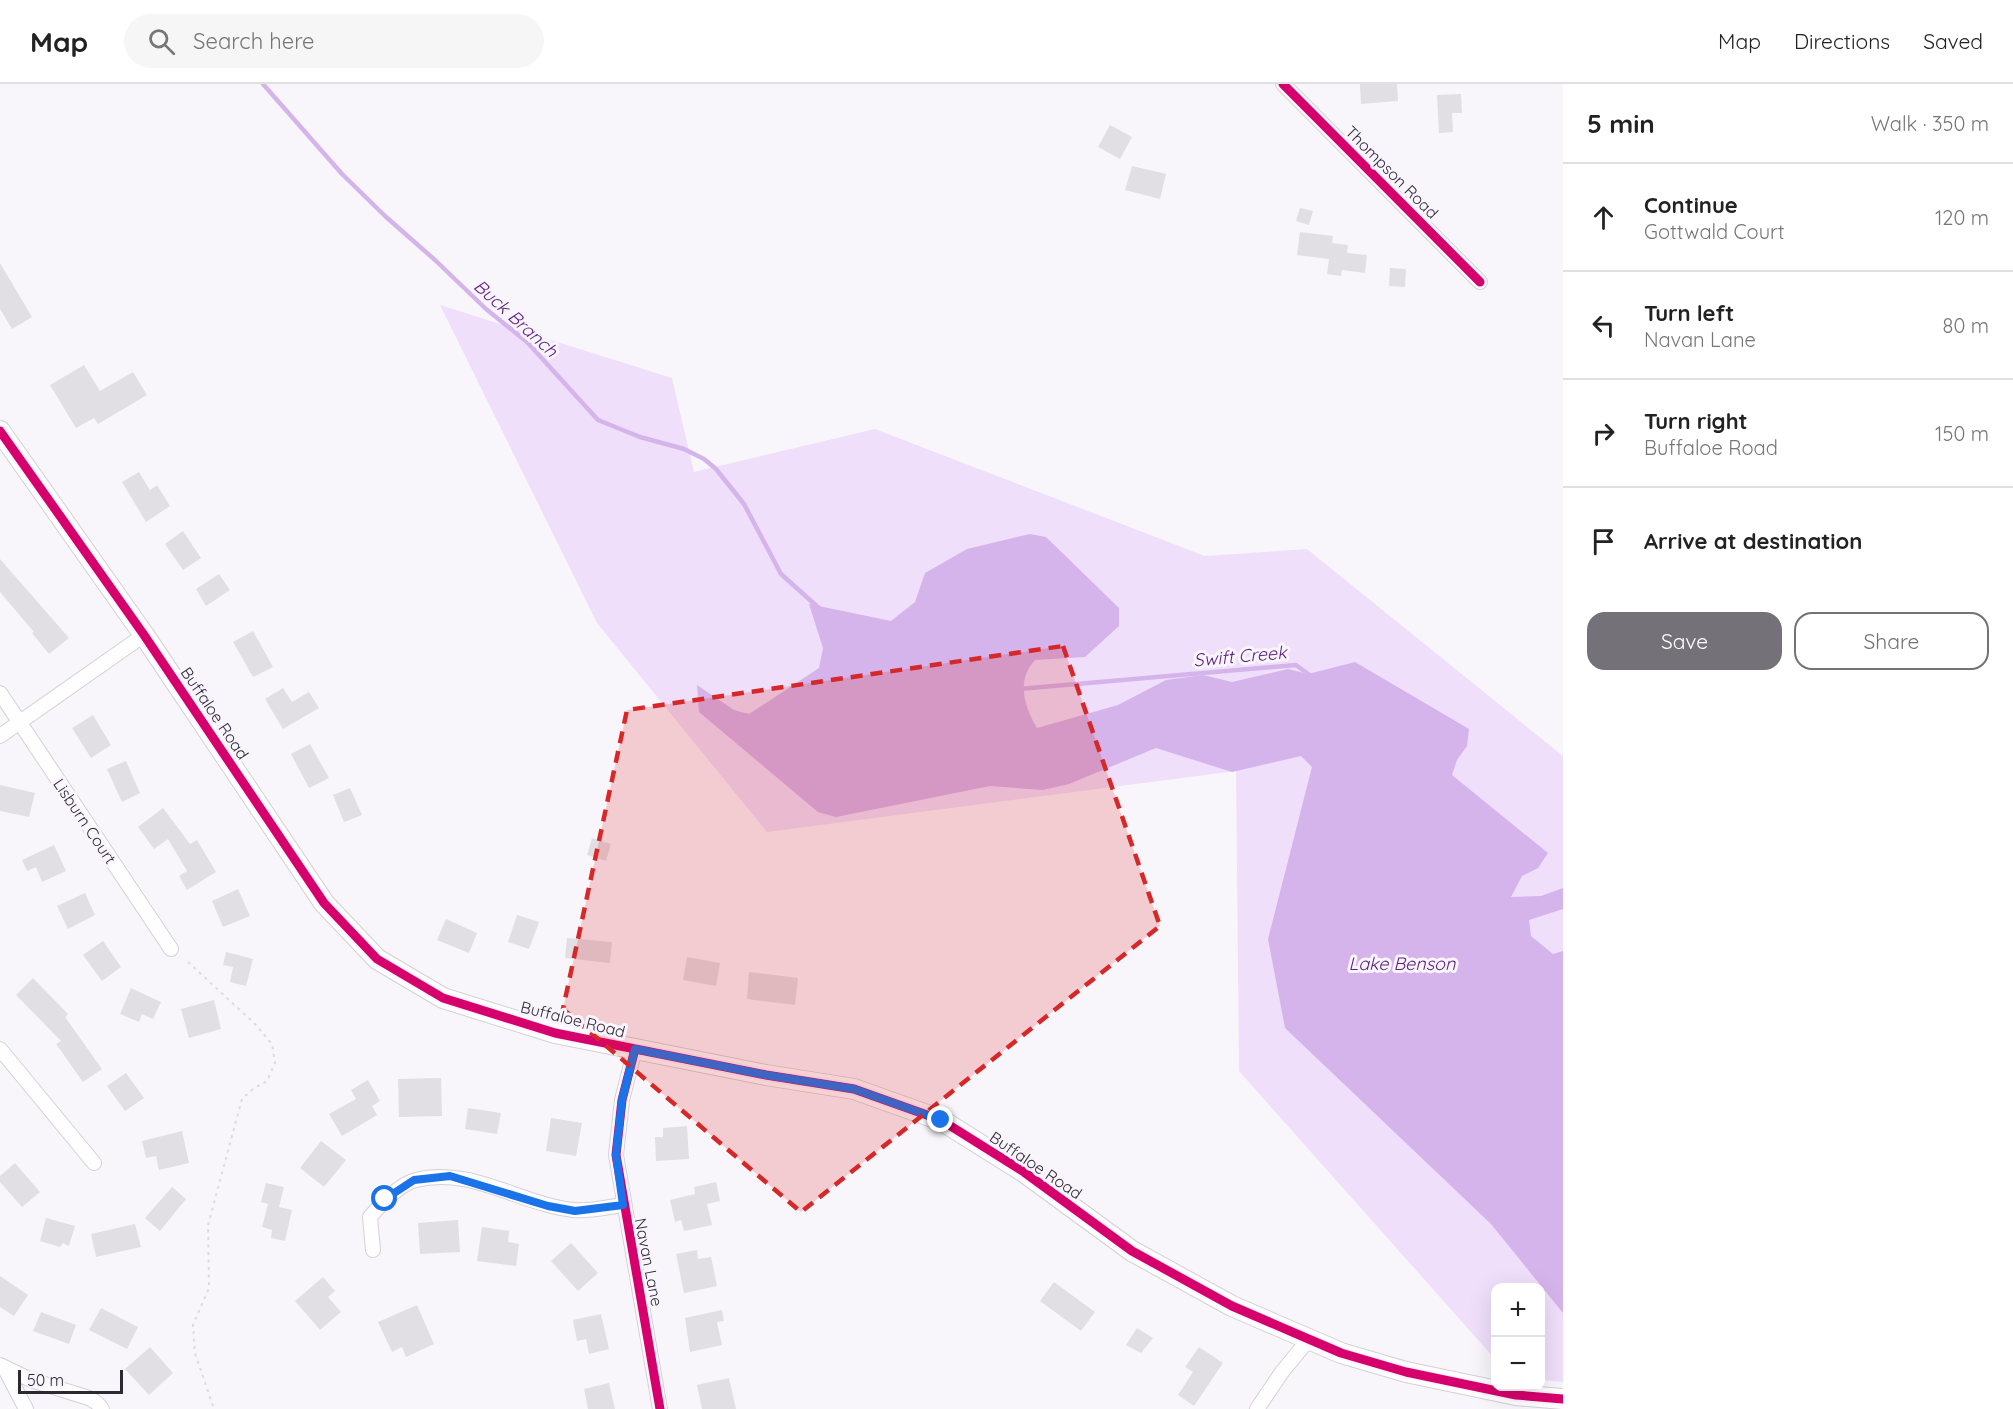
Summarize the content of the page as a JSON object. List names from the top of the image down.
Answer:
{
  "streets": {
    "street": [
      "Thompson Road",
      "Buffaloe Road",
      "Lisburn Court",
      "Navan Lane"
    ]
  },
  "crossings": [
    ["Buffaloe Road", "Navan Lane"]
  ],
  "water": ["Buck Branch", "Swift Creek", "Lake Benson"],
  "scale_bar": "50 m",
  "page": {
    "header": "Map",
    "search": "Search here",
    "nav": ["Map", "Directions", "Saved"],
    "heading": ["5 min", "Walk · 350 m"],
    "list": [
      ["Continue", "Gottwald Court", "120 m"],
      ["Turn left", "Navan Lane", "80 m"],
      ["Turn right", "Buffaloe Road", "150 m"],
      "Arrive at destination"
    ],
    "buttons": ["Save", "Share"],
    "map_buttons": ["+", "−"],
    "scale": "50 m"
  }
}
